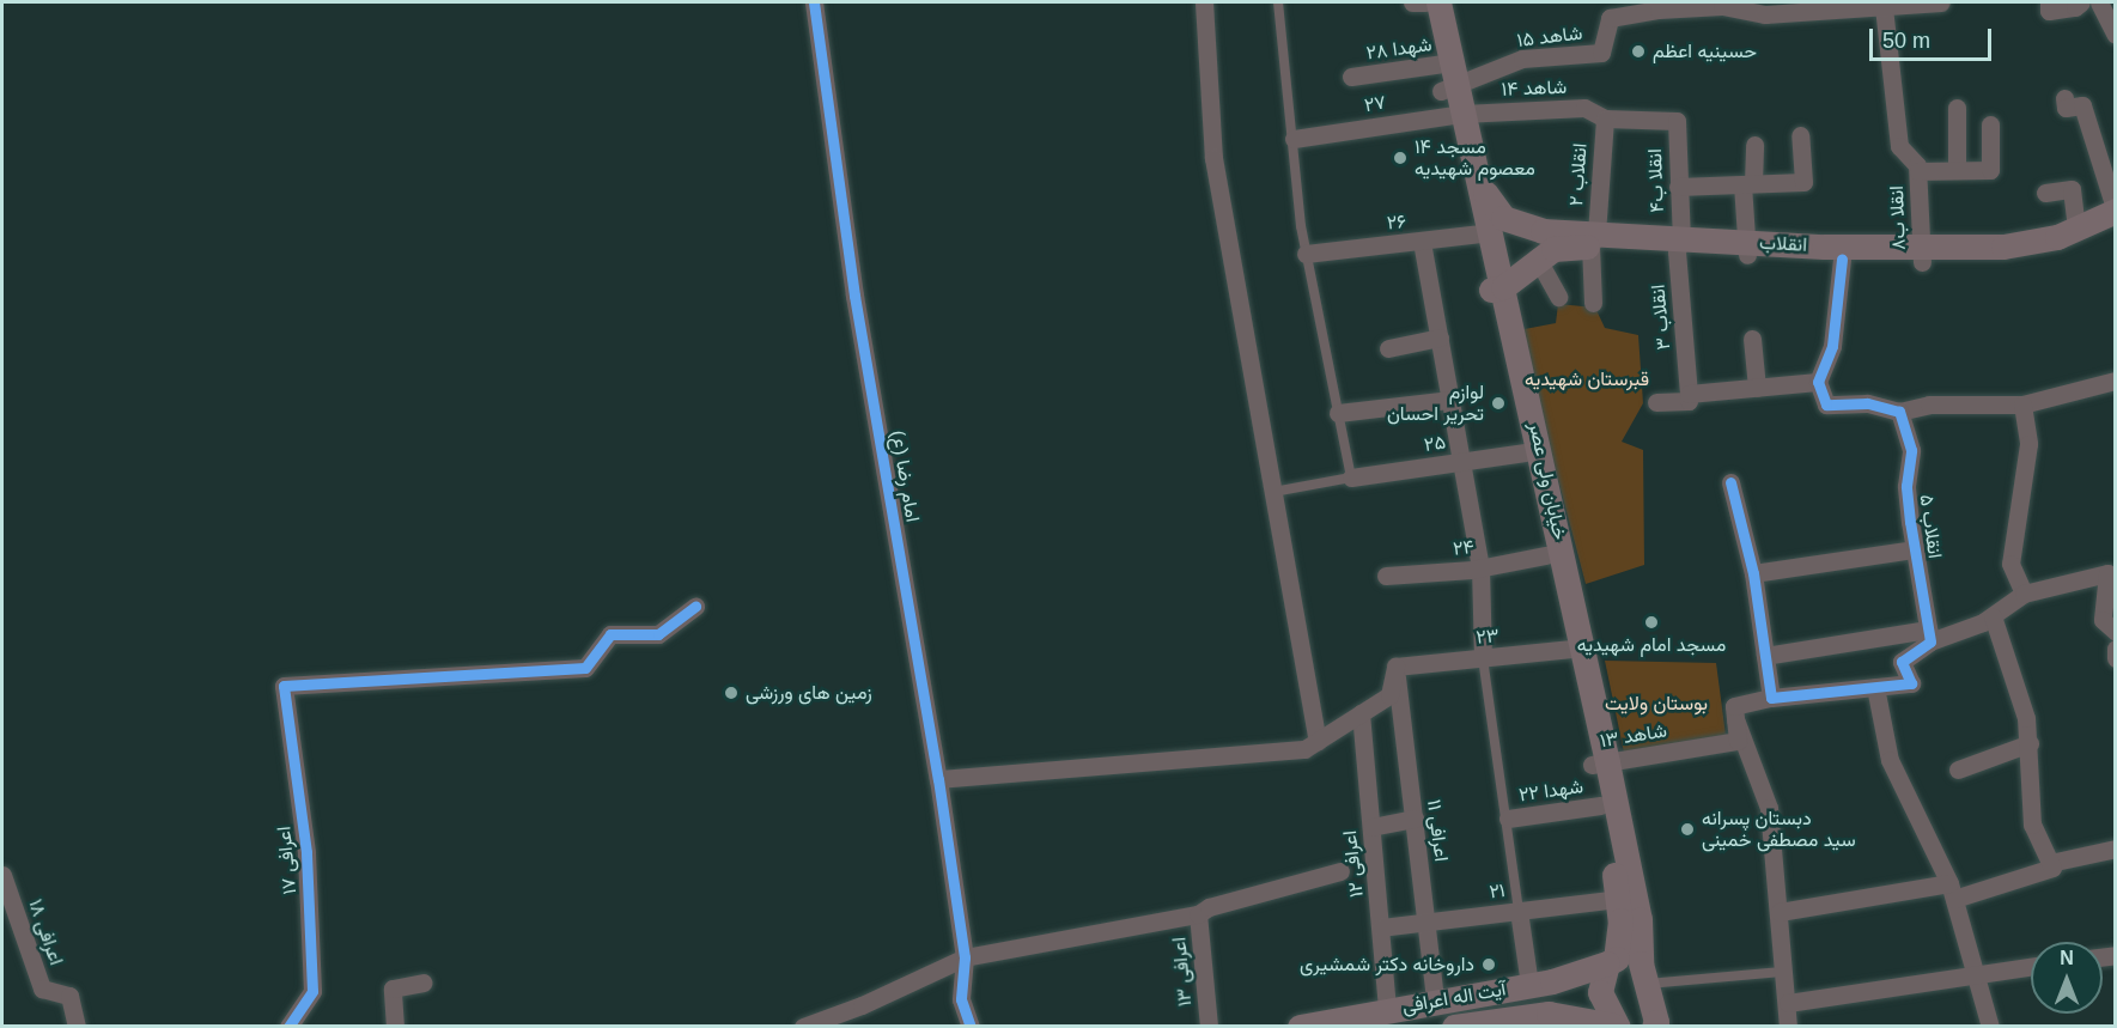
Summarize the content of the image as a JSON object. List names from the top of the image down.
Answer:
{
  "streets": {
    "main road": ["انقلاب", "خیابان ولی عصر", "آیت اله اعرافی"],
    "street": [
      "شاهد ۱۵",
      "شهدا ۲۸",
      "شاهد ۱۴",
      "۲۷",
      "انقلاب ۲",
      "انقلا ب۴",
      "انقلا ب۸",
      "۲۶",
      "انقلاب ۳",
      "۲۵",
      "امام رضا (ع)",
      "انقلاب ۵",
      "۲۴",
      "۲۳",
      "شاهد ۱۳",
      "شهدا ۲۲",
      "اعرافی ۱۱",
      "اعرافی ۱۷",
      "اعرافی ۱۲",
      "۲۱",
      "اعرافی ۱۸",
      "اعرافی ۱۳"
    ]
  },
  "crossings": [
    ["شاهد ۱۵", "شهدا ۲۸"],
    ["شاهد ۱۵", "شاهد ۱۴"],
    ["شاهد ۱۵", "۲۷"],
    ["شاهد ۱۵", "انقلا ب۸"],
    ["شاهد ۱۵", "خیابان ولی عصر"],
    ["شهدا ۲۸", "شاهد ۱۴"],
    ["شهدا ۲۸", "۲۷"],
    ["شهدا ۲۸", "خیابان ولی عصر"],
    ["شاهد ۱۴", "۲۷"],
    ["شاهد ۱۴", "انقلاب ۲"],
    ["شاهد ۱۴", "انقلا ب۴"],
    ["شاهد ۱۴", "خیابان ولی عصر"],
    ["۲۷", "خیابان ولی عصر"],
    ["انقلاب ۲", "انقلاب"],
    ["انقلا ب۴", "انقلاب"],
    ["انقلا ب۴", "انقلاب ۳"],
    ["انقلا ب۸", "انقلاب"],
    ["۲۶", "خیابان ولی عصر"],
    ["انقلاب", "انقلاب ۳"],
    ["انقلاب", "خیابان ولی عصر"],
    ["۲۵", "خیابان ولی عصر"],
    ["خیابان ولی عصر", "۲۴"],
    ["خیابان ولی عصر", "۲۳"],
    ["خیابان ولی عصر", "شاهد ۱۳"],
    ["خیابان ولی عصر", "شهدا ۲۲"],
    ["خیابان ولی عصر", "۲۱"],
    ["خیابان ولی عصر", "آیت اله اعرافی"],
    ["۲۳", "اعرافی ۱۱"],
    ["اعرافی ۱۱", "۲۱"],
    ["اعرافی ۱۱", "آیت اله اعرافی"],
    ["اعرافی ۱۲", "۲۱"],
    ["اعرافی ۱۲", "آیت اله اعرافی"]
  ],
  "parks": ["قبرستان شهیدیه", "بوستان ولایت"],
  "places": [
    "حسینیه اعظم",
    "مسجد ۱۴ معصوم شهیدیه",
    "لوازم تحریر احسان",
    "مسجد امام شهیدیه",
    "زمین های ورزشی",
    "دبستان پسرانه سید مصطفی خمینی",
    "داروخانه دکتر شمشیری"
  ],
  "scale_bar": "50 m",
  "north": "top"
}
